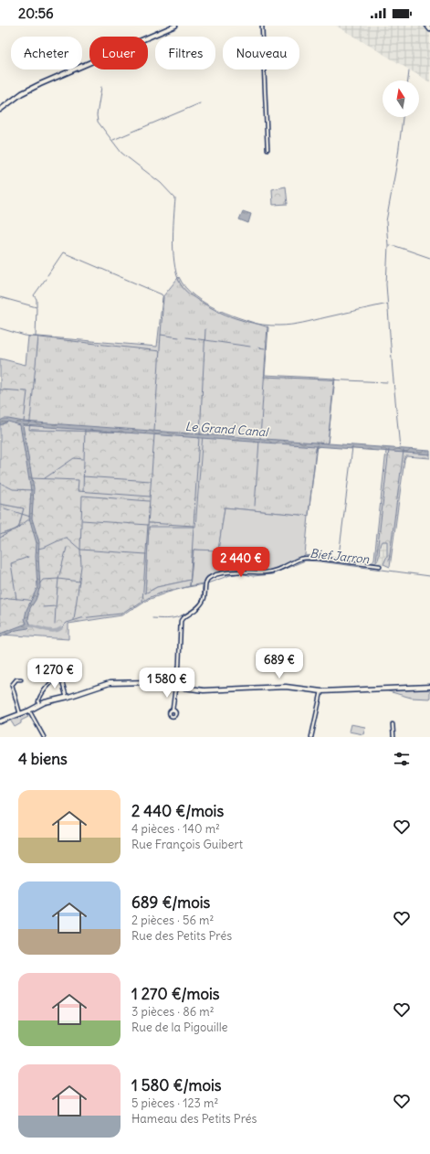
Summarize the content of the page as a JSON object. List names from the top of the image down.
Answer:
{
  "water": ["Le Grand Canal", "Bief Jarron"],
  "north": "top",
  "page": {
    "status": "20:56",
    "chip": [
      "Acheter",
      "Louer",
      "Filtres",
      "Nouveau"
    ],
    "price": [
      "2 440 €",
      "689 €",
      "1 270 €",
      "1 580 €"
    ],
    "heading": "4 biens",
    "list": [
      {
        "name": "2 440 €/mois",
        "note": "4 pièces · 140 m² · Rue François Guibert"
      },
      {
        "name": "689 €/mois",
        "note": "2 pièces · 56 m² · Rue des Petits Prés"
      },
      {
        "name": "1 270 €/mois",
        "note": "3 pièces · 86 m² · Rue de la Pigouille"
      },
      {
        "name": "1 580 €/mois",
        "note": "5 pièces · 123 m² · Hameau des Petits Prés"
      }
    ]
  }
}
